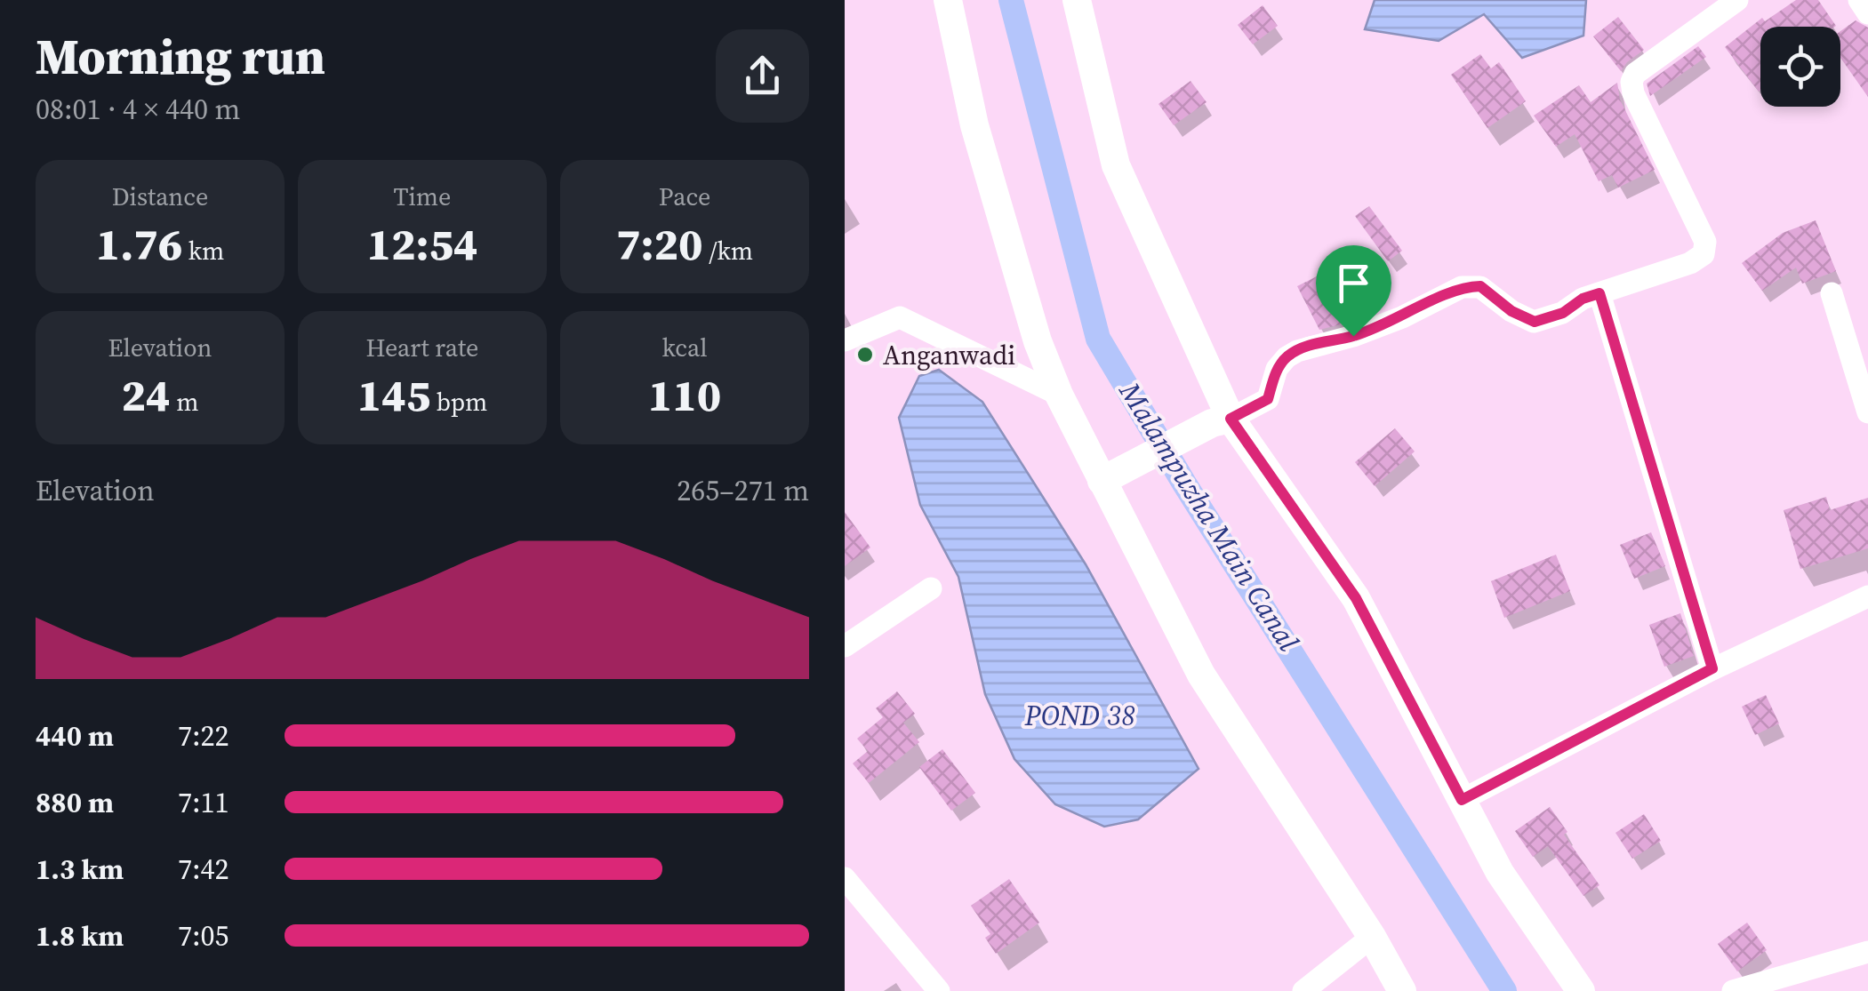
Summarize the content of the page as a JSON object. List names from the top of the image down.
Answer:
{
  "water": ["Malampuzha Main Canal", "POND 38"],
  "places": ["Anganwadi"],
  "page": {
    "heading": ["Morning run", "08:01 · 4 × 440 m"],
    "stats": [
      ["Distance", "1.76 km"],
      ["Time", "12:54"],
      ["Pace", "7:20 /km"],
      ["Elevation", "24 m"],
      ["Heart rate", "145 bpm"],
      ["kcal", "110"]
    ],
    "chart": ["Elevation", "265–271 m"],
    "list": [
      {
        "name": "440 m",
        "note": "7:22"
      },
      {
        "name": "880 m",
        "note": "7:11"
      },
      {
        "name": "1.3 km",
        "note": "7:42"
      },
      {
        "name": "1.8 km",
        "note": "7:05"
      }
    ]
  }
}
